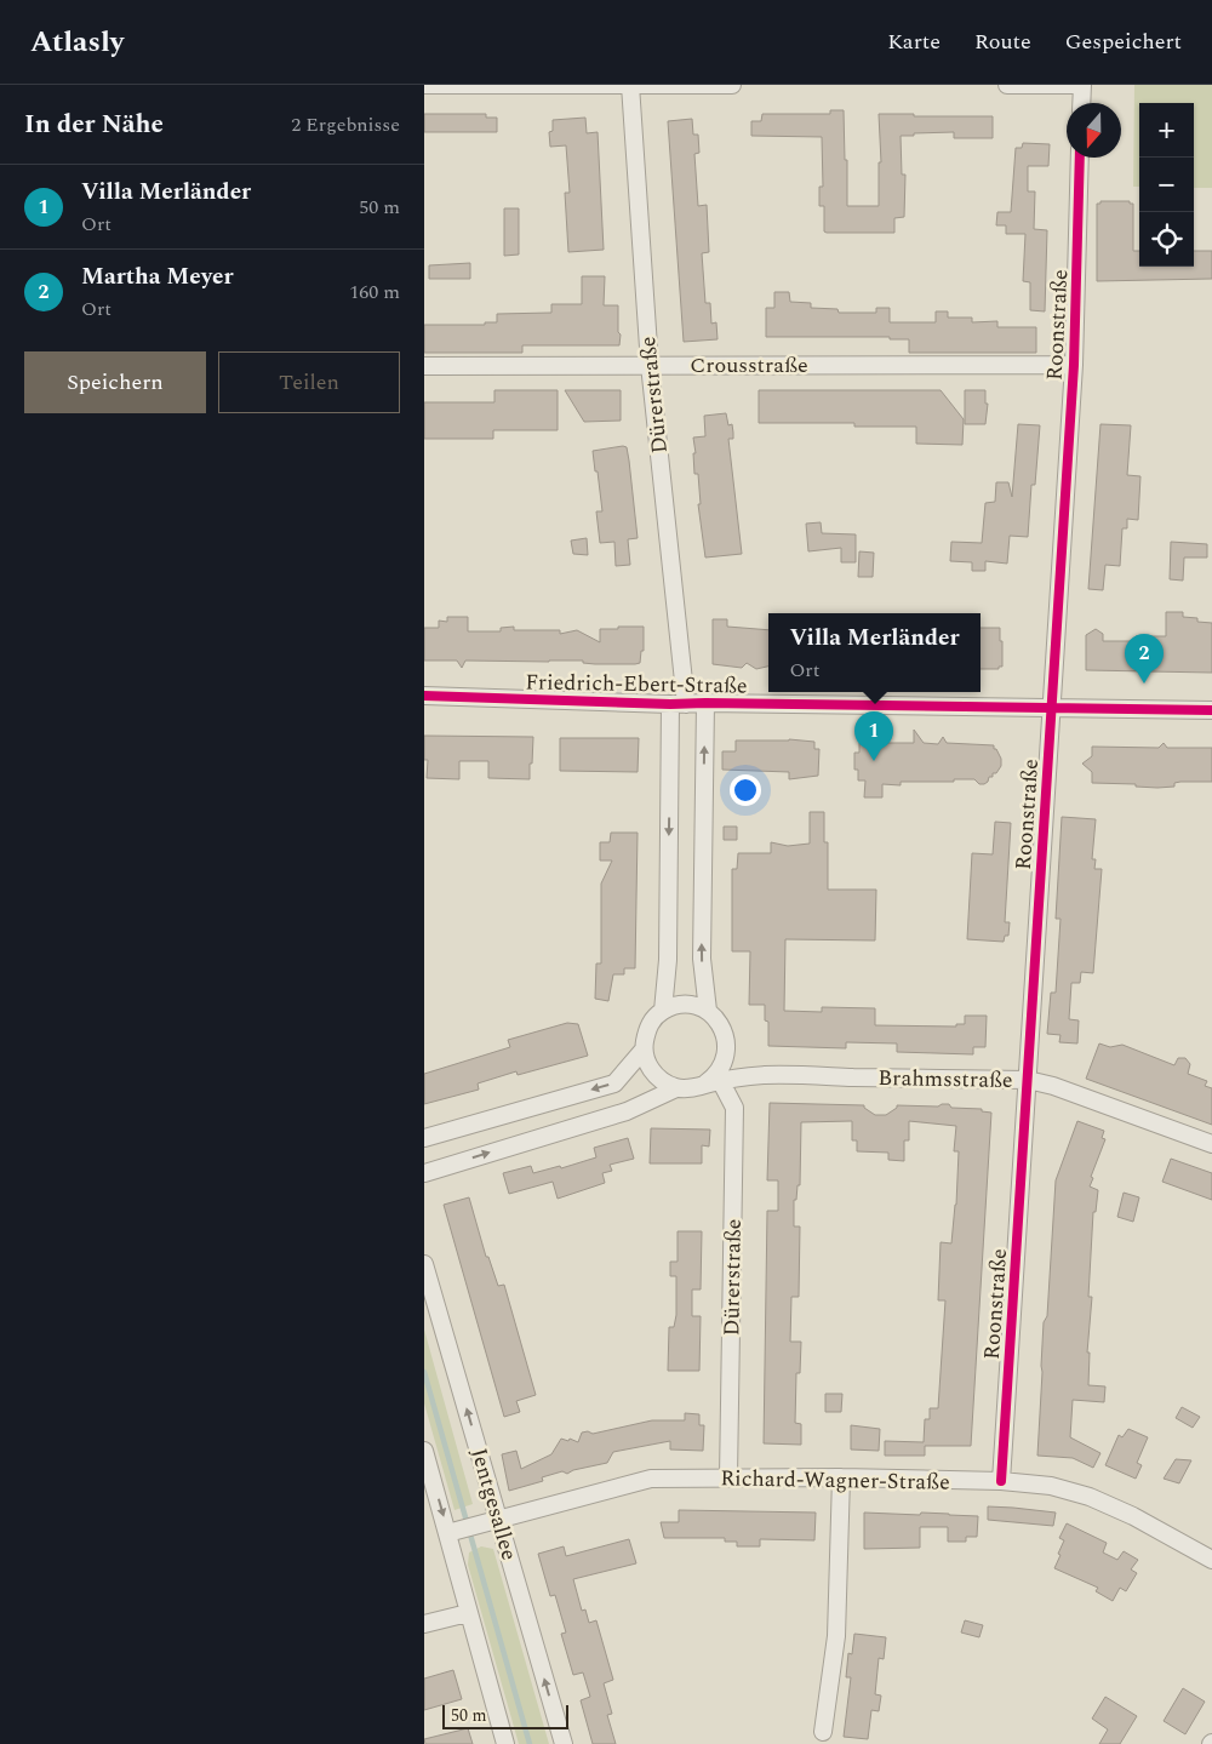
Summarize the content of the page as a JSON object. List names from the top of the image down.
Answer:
{
  "streets": {
    "street": [
      "Roonstraße",
      "Crousstraße",
      "Dürerstraße",
      "Friedrich-Ebert-Straße",
      "Brahmsstraße",
      "Richard-Wagner-Straße",
      "Jentgesallee"
    ]
  },
  "crossings": [
    ["Roonstraße", "Crousstraße"],
    ["Roonstraße", "Friedrich-Ebert-Straße"],
    ["Roonstraße", "Brahmsstraße"],
    ["Roonstraße", "Richard-Wagner-Straße"],
    ["Crousstraße", "Dürerstraße"],
    ["Dürerstraße", "Friedrich-Ebert-Straße"],
    ["Dürerstraße", "Brahmsstraße"],
    ["Dürerstraße", "Richard-Wagner-Straße"],
    ["Richard-Wagner-Straße", "Jentgesallee"]
  ],
  "scale_bar": "50 m",
  "north": "bottom",
  "page": {
    "header": "Atlasly",
    "nav": ["Karte", "Route", "Gespeichert"],
    "heading": ["In der Nähe", "2 Ergebnisse"],
    "map_buttons": ["+", "−"],
    "list": [
      {
        "mark": "1",
        "name": "Villa Merländer",
        "note": "Ort",
        "value": "50 m"
      },
      {
        "mark": "2",
        "name": "Martha Meyer",
        "note": "Ort",
        "value": "160 m"
      }
    ],
    "buttons": ["Speichern", "Teilen"],
    "popup": ["Villa Merländer", "Ort"],
    "pins": ["2", "1"],
    "scale": "50 m"
  }
}
